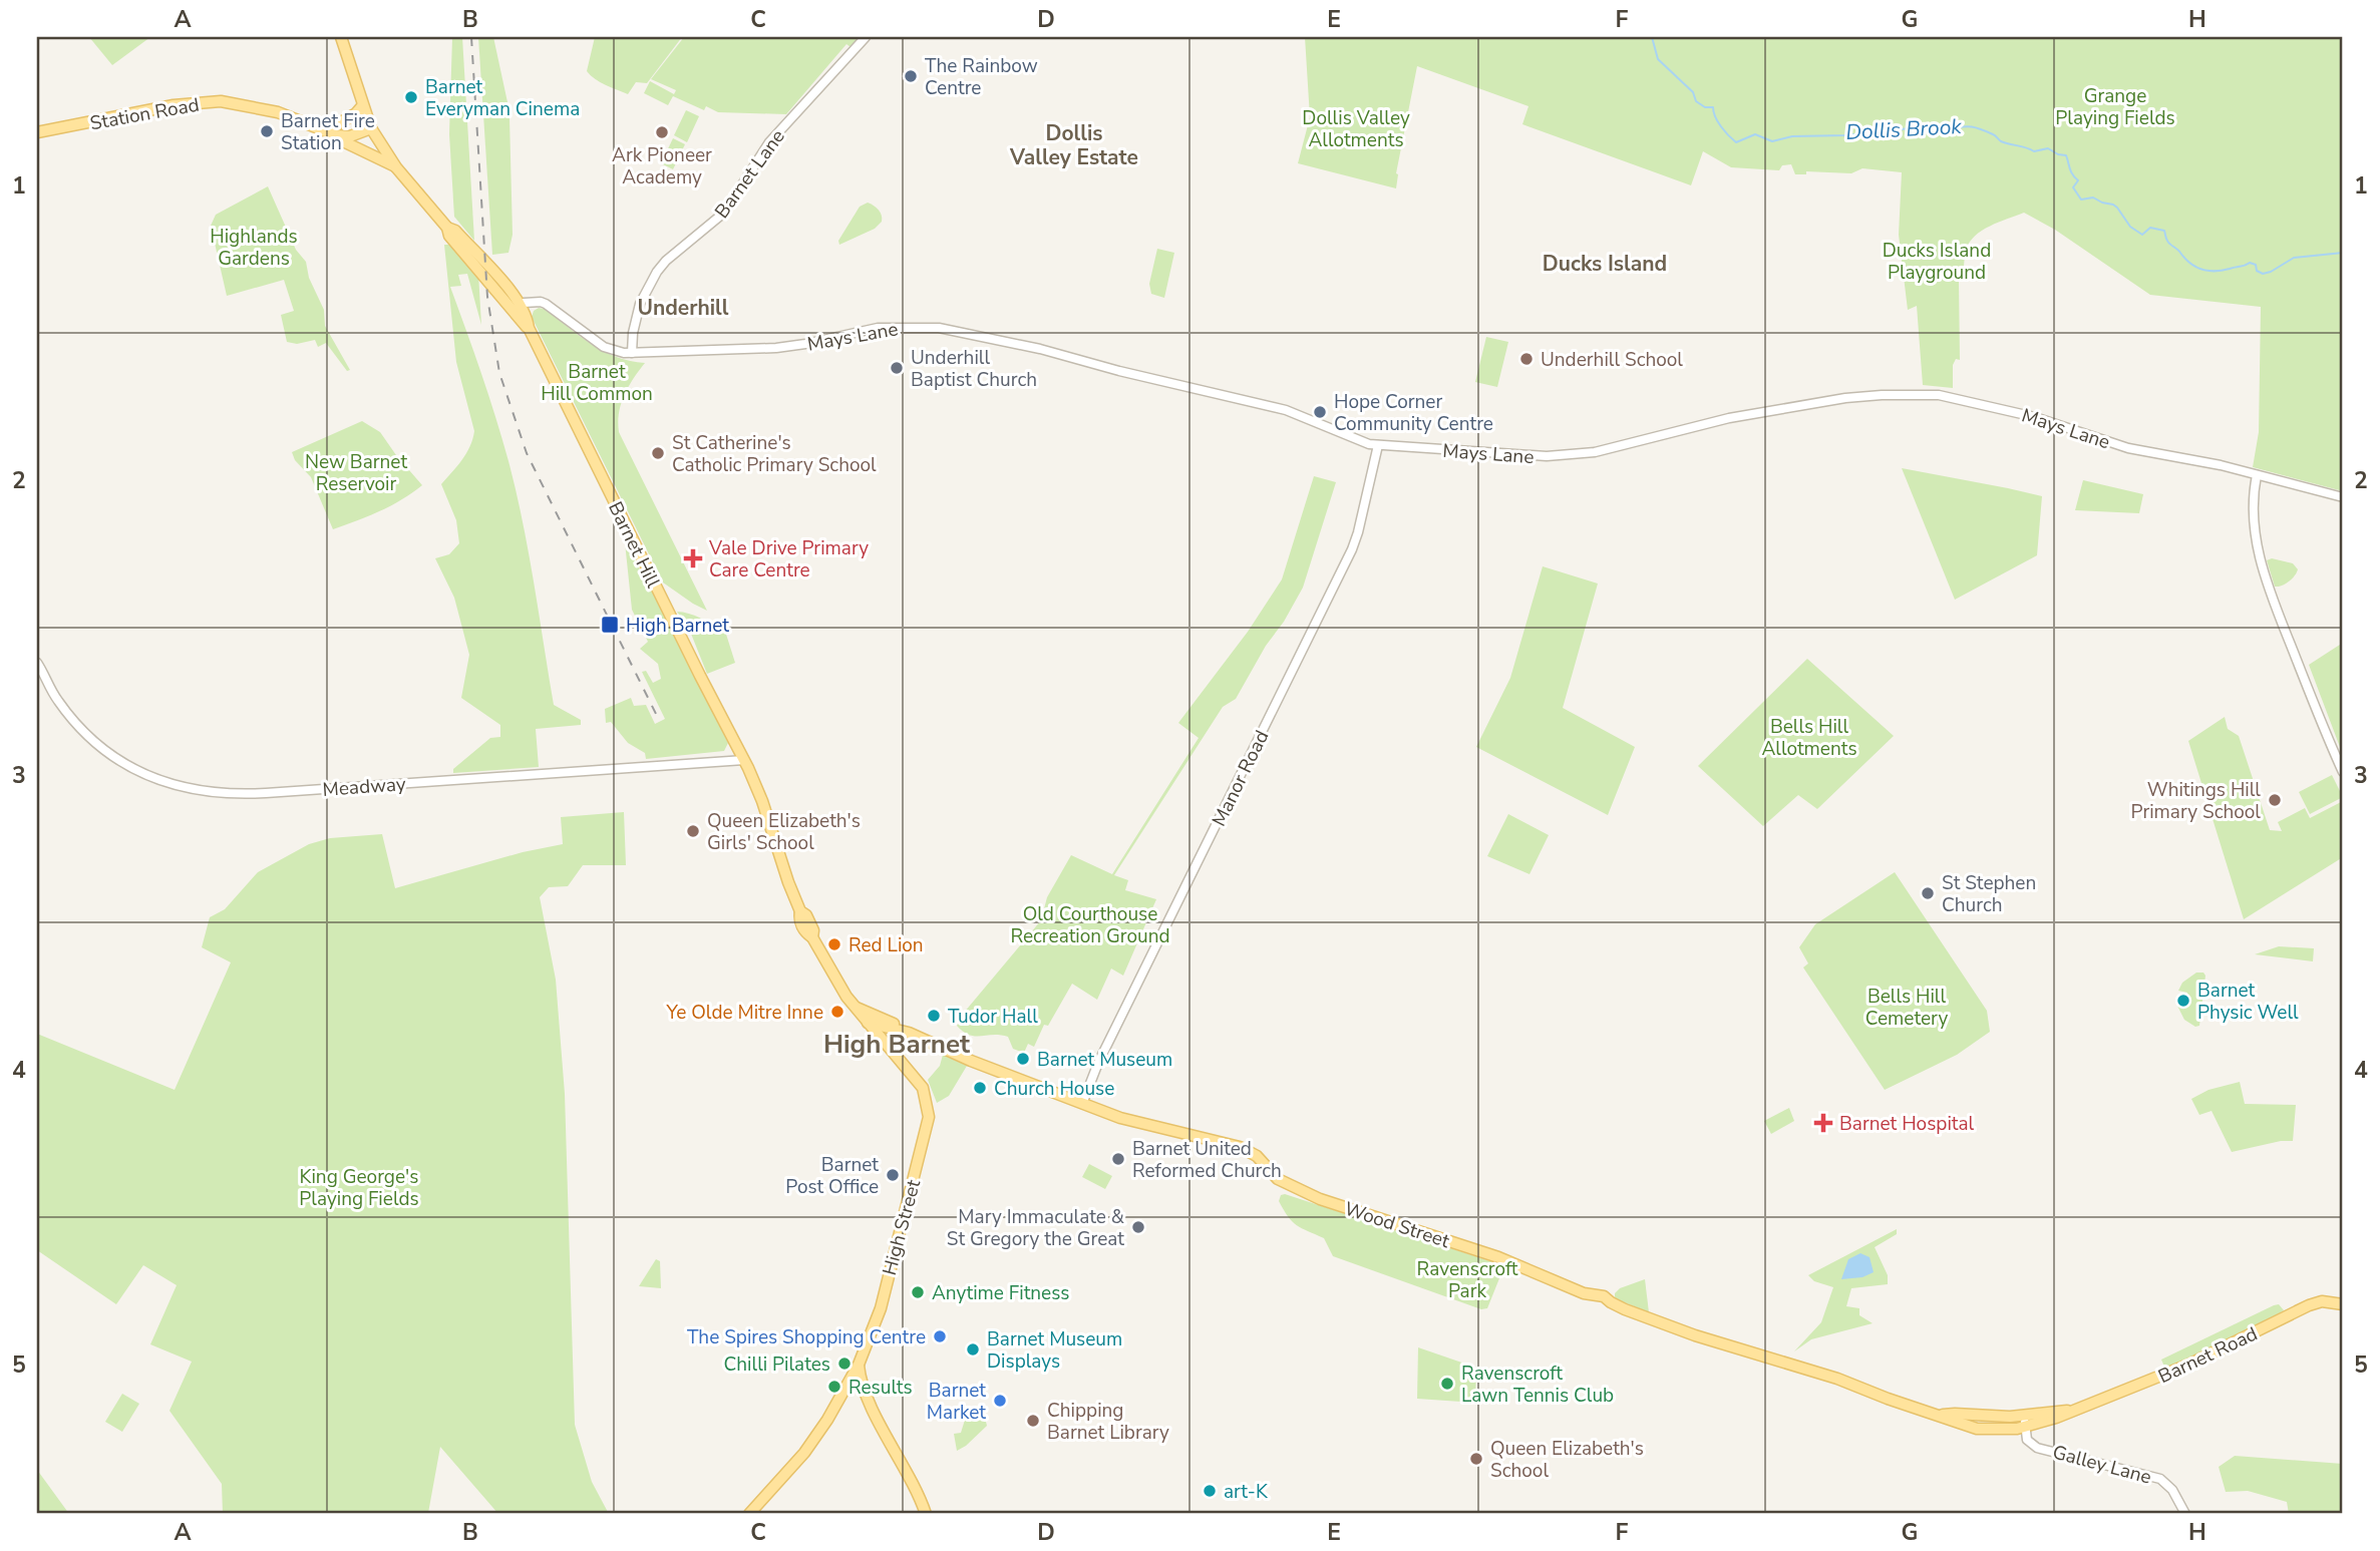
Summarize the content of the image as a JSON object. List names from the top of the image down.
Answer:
{
  "streets": {
    "main road": [
      "Station Road",
      "Barnet Hill",
      "Wood Street",
      "High Street",
      "Barnet Road"
    ],
    "street": [
      "Barnet Lane",
      "Mays Lane",
      "Manor Road",
      "Meadway",
      "Galley Lane"
    ]
  },
  "crossings": [
    ["Station Road", "Barnet Hill"],
    ["Barnet Lane", "Mays Lane"],
    ["Mays Lane", "Manor Road"],
    ["Barnet Hill", "Meadway"],
    ["Barnet Hill", "Wood Street"],
    ["Manor Road", "Wood Street"],
    ["Meadway", "Wood Street"],
    ["Wood Street", "High Street"],
    ["Wood Street", "Barnet Road"],
    ["Barnet Road", "Galley Lane"]
  ],
  "districts": [
    "Dollis Valley Estate",
    "Ducks Island",
    "Underhill",
    "High Barnet"
  ],
  "water": ["Dollis Brook"],
  "parks": [
    "Grange Playing Fields",
    "Dollis Valley Allotments",
    "Highlands Gardens",
    "Ducks Island Playground",
    "Barnet Hill Common",
    "New Barnet Reservoir",
    "Bells Hill Allotments",
    "Old Courthouse Recreation Ground",
    "Bells Hill Cemetery",
    "King George's Playing Fields",
    "Ravenscroft Park"
  ],
  "places": {
    "other": [
      "The Rainbow Centre",
      "Barnet Everyman Cinema",
      "Barnet Fire Station",
      "Ark Pioneer Academy",
      "Underhill School",
      "Underhill Baptist Church",
      "Hope Corner Community Centre",
      "St Catherine's Catholic Primary School",
      "Whitings Hill Primary School",
      "Queen Elizabeth's Girls' School",
      "St Stephen Church",
      "Red Lion",
      "Barnet Physic Well",
      "Ye Olde Mitre Inne",
      "Tudor Hall",
      "Barnet Museum",
      "Church House",
      "Barnet United Reformed Church",
      "Barnet Post Office",
      "Mary Immaculate & St Gregory the Great",
      "Anytime Fitness",
      "The Spires Shopping Centre",
      "Barnet Museum Displays",
      "Chilli Pilates",
      "Ravenscroft Lawn Tennis Club",
      "Results",
      "Barnet Market",
      "Chipping Barnet Library",
      "Queen Elizabeth's School",
      "art-K"
    ],
    "health": ["Vale Drive Primary Care Centre", "Barnet Hospital"],
    "transit": ["High Barnet"]
  },
  "grid": {
    "columns": [
      "A",
      "B",
      "C",
      "D",
      "E",
      "F",
      "G",
      "H"
    ],
    "rows": [
      "1",
      "2",
      "3",
      "4",
      "5"
    ]
  }
}
